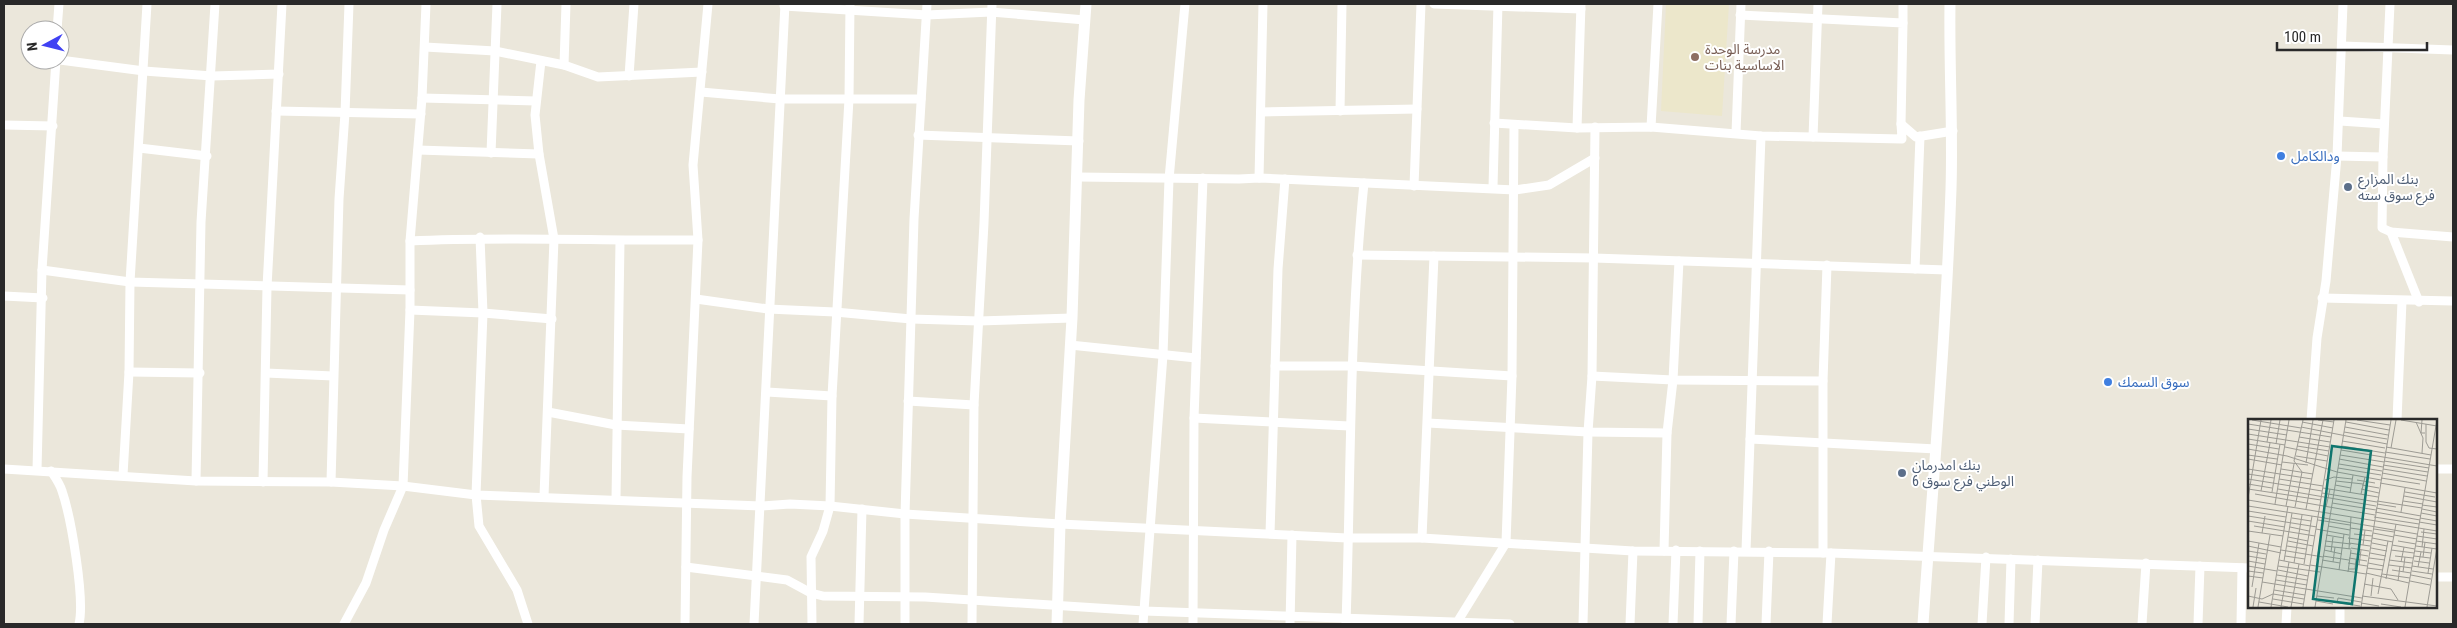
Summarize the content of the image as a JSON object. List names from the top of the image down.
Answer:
{
  "places": [
    "مدرسة الوحدة الاساسية بنات",
    "ودالكامل",
    "بنك المزارع فرع سوق سته",
    "سوق السمك",
    "بنك امدرمان الوطني فرع سوق 6"
  ],
  "scale_bar": "100 m",
  "north": "left"
}
